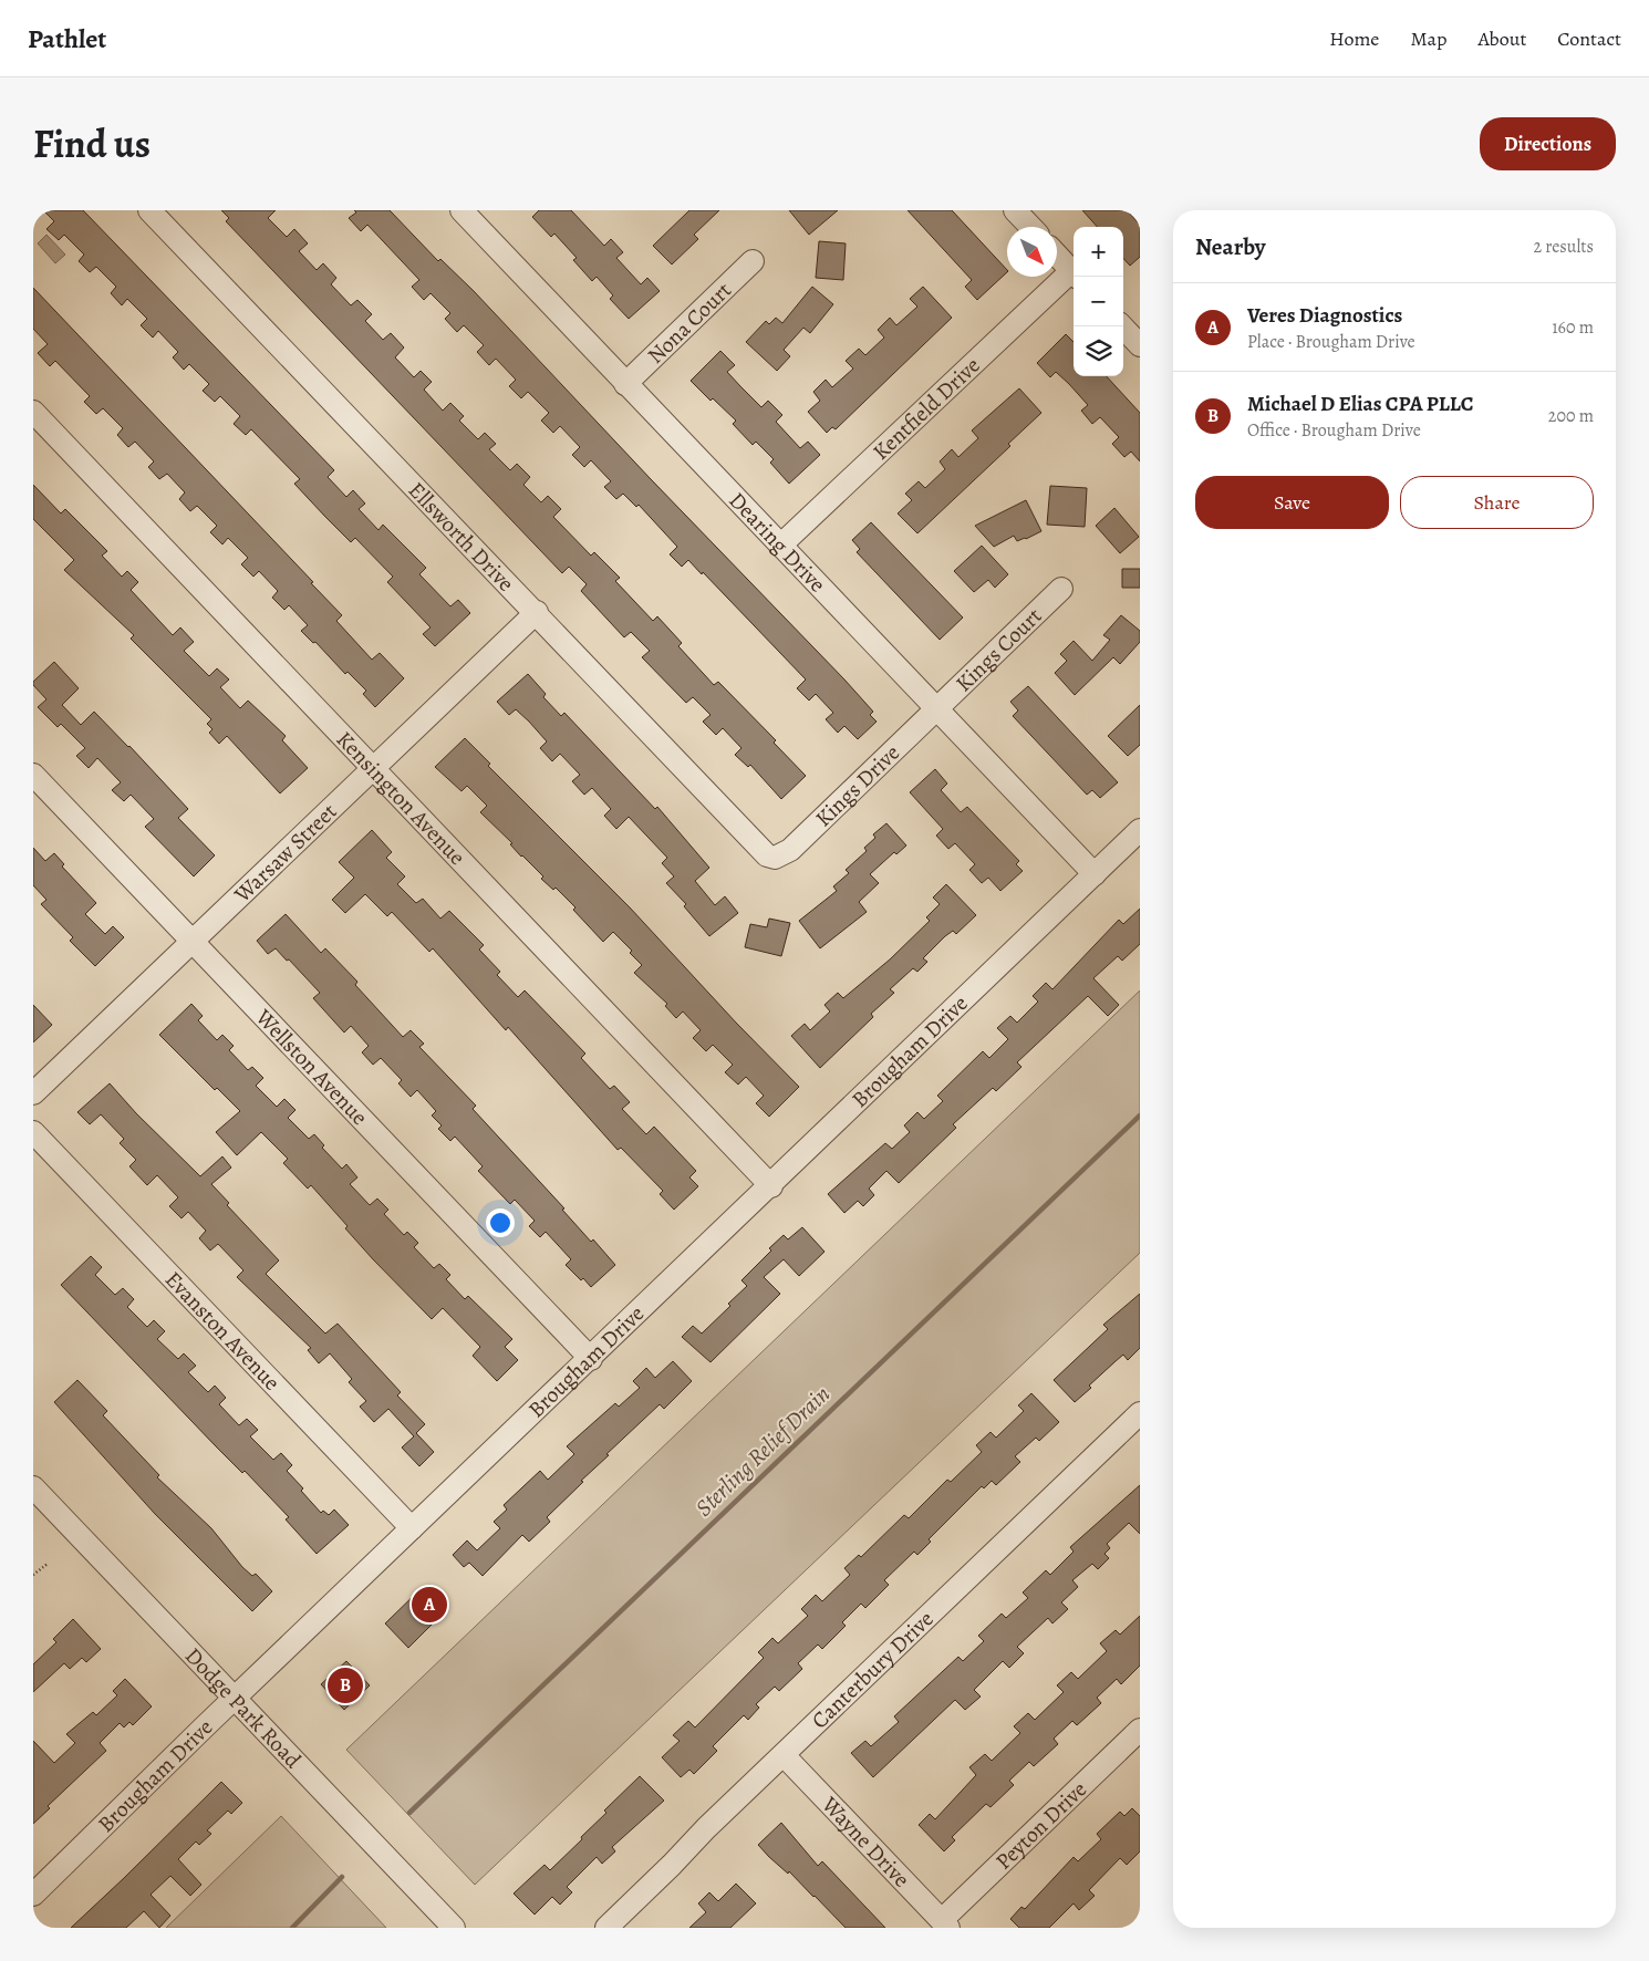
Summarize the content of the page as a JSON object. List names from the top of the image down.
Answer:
{
  "streets": {
    "street": [
      "Nona Court",
      "Kentfield Drive",
      "Ellsworth Drive",
      "Dearing Drive",
      "Kings Court",
      "Kings Drive",
      "Kensington Avenue",
      "Warsaw Street",
      "Brougham Drive",
      "Wellston Avenue",
      "Evanston Avenue",
      "Canterbury Drive",
      "Dodge Park Road",
      "Peyton Drive",
      "Wayne Drive"
    ]
  },
  "crossings": [
    ["Nona Court", "Dearing Drive"],
    ["Kentfield Drive", "Dearing Drive"],
    ["Ellsworth Drive", "Kings Drive"],
    ["Ellsworth Drive", "Warsaw Street"],
    ["Dearing Drive", "Kings Court"],
    ["Dearing Drive", "Kings Drive"],
    ["Dearing Drive", "Brougham Drive"],
    ["Kings Court", "Kings Drive"],
    ["Kensington Avenue", "Warsaw Street"],
    ["Kensington Avenue", "Brougham Drive"],
    ["Warsaw Street", "Wellston Avenue"],
    ["Brougham Drive", "Wellston Avenue"],
    ["Brougham Drive", "Evanston Avenue"],
    ["Brougham Drive", "Dodge Park Road"],
    ["Canterbury Drive", "Wayne Drive"],
    ["Peyton Drive", "Wayne Drive"]
  ],
  "water": ["Sterling Relief Drain"],
  "north": "bottom right",
  "page": {
    "header": "Pathlet",
    "nav": [
      "Home",
      "Map",
      "About",
      "Contact"
    ],
    "title": "Find us",
    "buttons": [
      "Directions",
      ["Save", "Share"]
    ],
    "heading": ["Nearby", "2 results"],
    "map_buttons": ["+", "−"],
    "list": [
      {
        "mark": "A",
        "name": "Veres Diagnostics",
        "note": "Place · Brougham Drive",
        "value": "160 m"
      },
      {
        "mark": "B",
        "name": "Michael D Elias CPA PLLC",
        "note": "Office · Brougham Drive",
        "value": "200 m"
      }
    ],
    "pins": ["A", "B"]
  }
}
